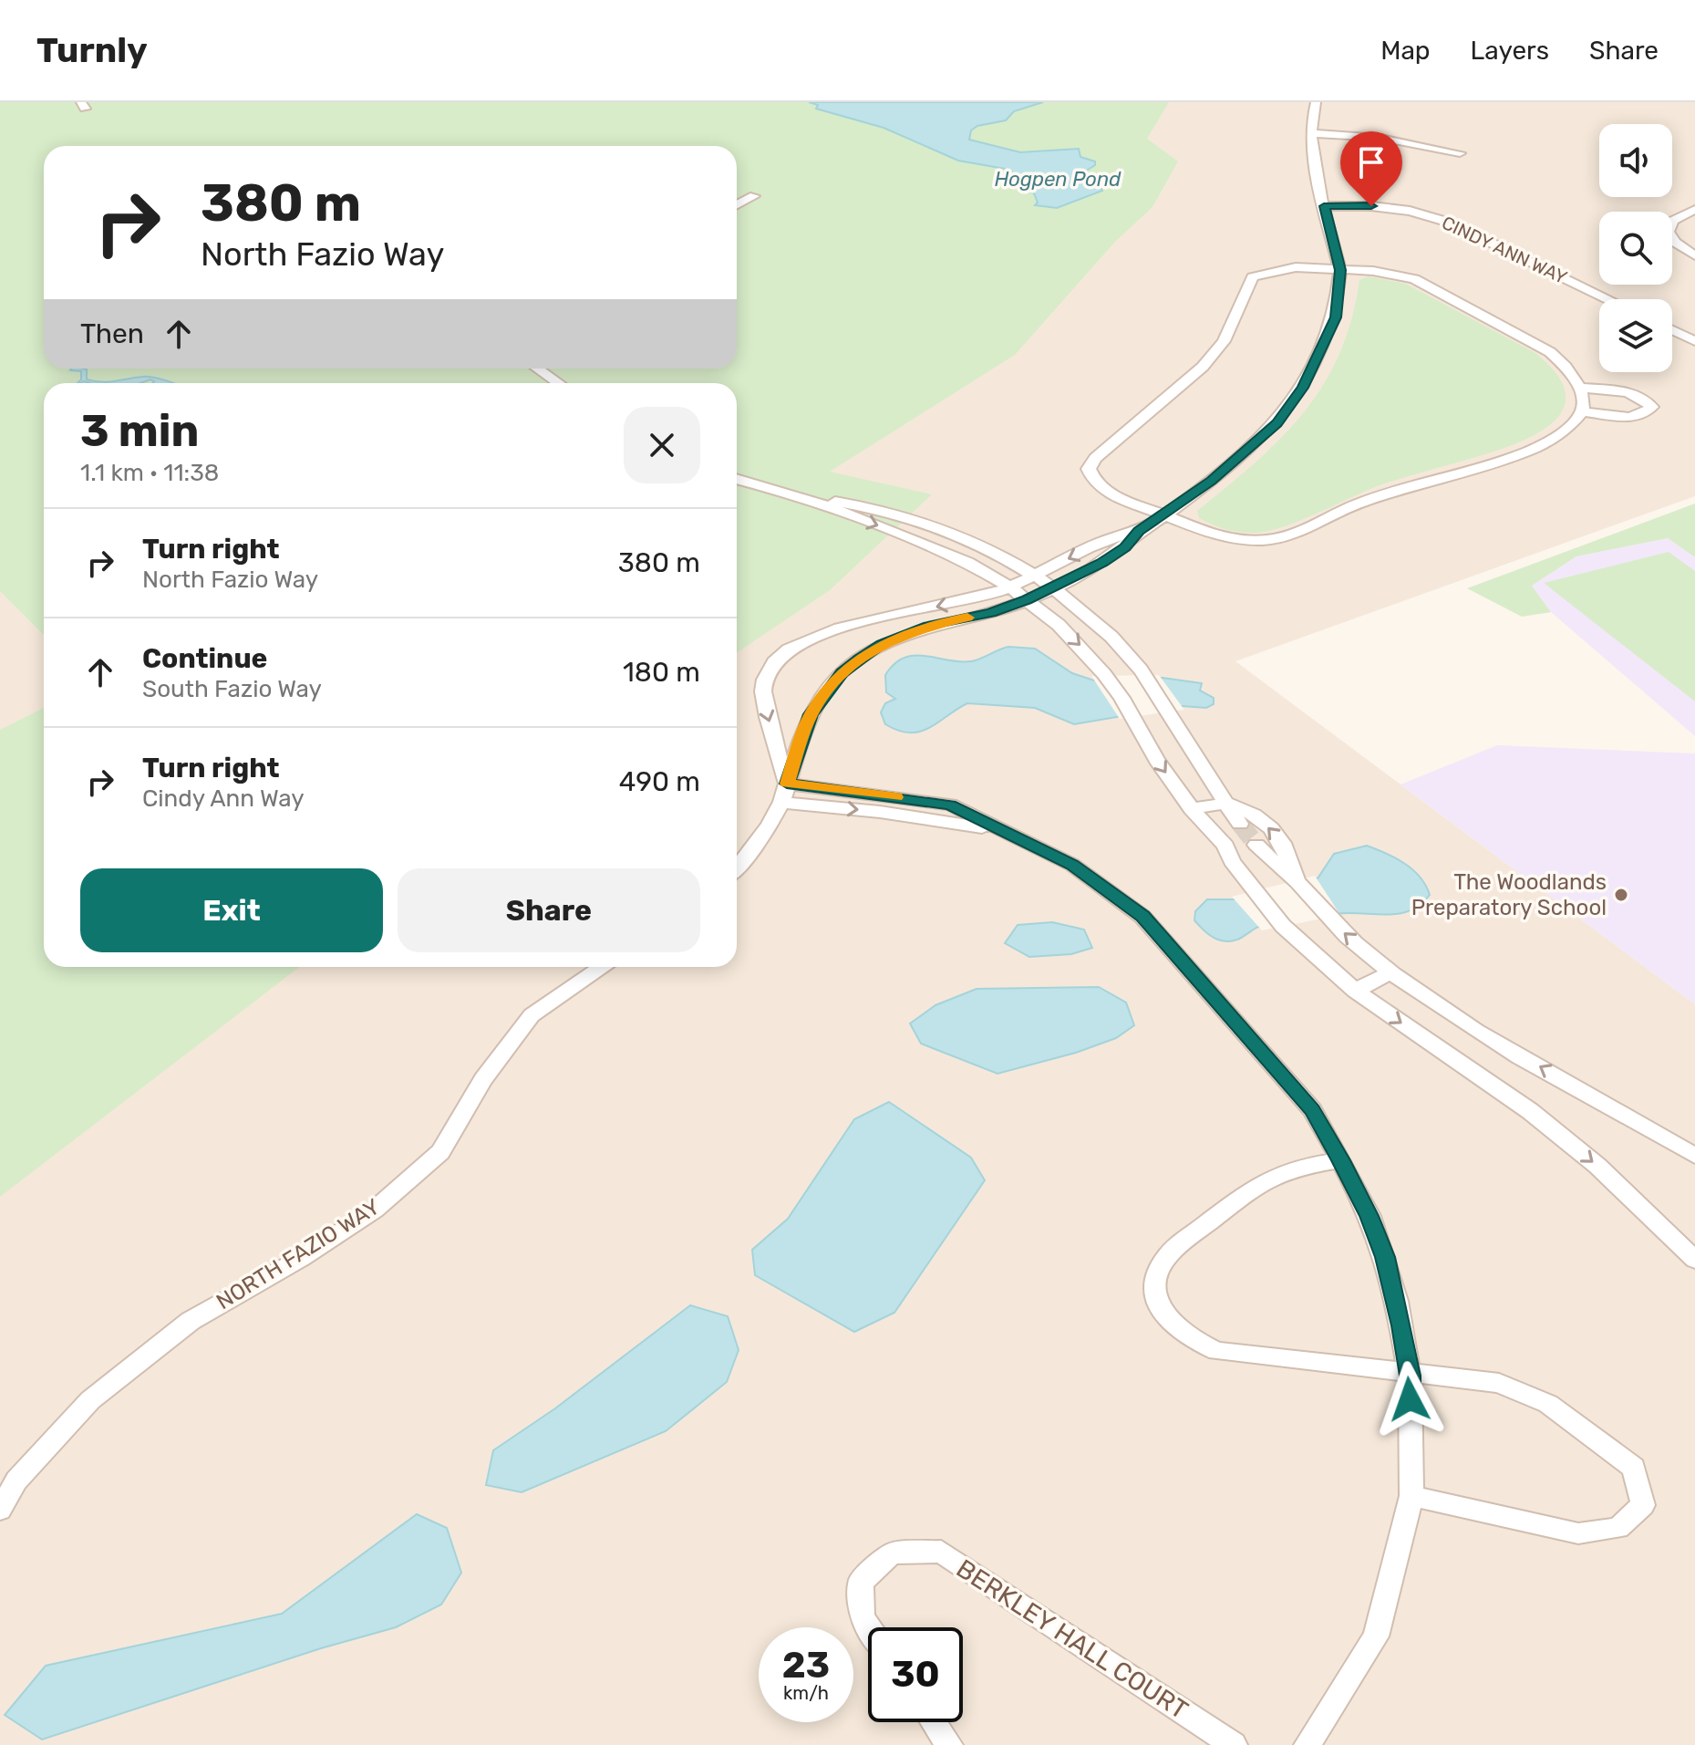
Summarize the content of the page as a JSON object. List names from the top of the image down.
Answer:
{
  "streets": {
    "street": ["CINDY ANN WAY", "NORTH FAZIO WAY", "BERKLEY HALL COURT"]
  },
  "water": ["Hogpen Pond"],
  "places": ["The Woodlands Preparatory School"],
  "page": {
    "header": "Turnly",
    "nav": ["Map", "Layers", "Share"],
    "turn": ["380 m", "North Fazio Way"],
    "then": "Then",
    "heading": ["3 min", "1.1 km · 11:38"],
    "list": [
      {
        "name": "Turn right",
        "note": "North Fazio Way",
        "value": "380 m"
      },
      {
        "name": "Continue",
        "note": "South Fazio Way",
        "value": "180 m"
      },
      {
        "name": "Turn right",
        "note": "Cindy Ann Way",
        "value": "490 m"
      }
    ],
    "buttons": ["Exit", "Share"],
    "speed": "23 km/h",
    "limit": "30"
  }
}
